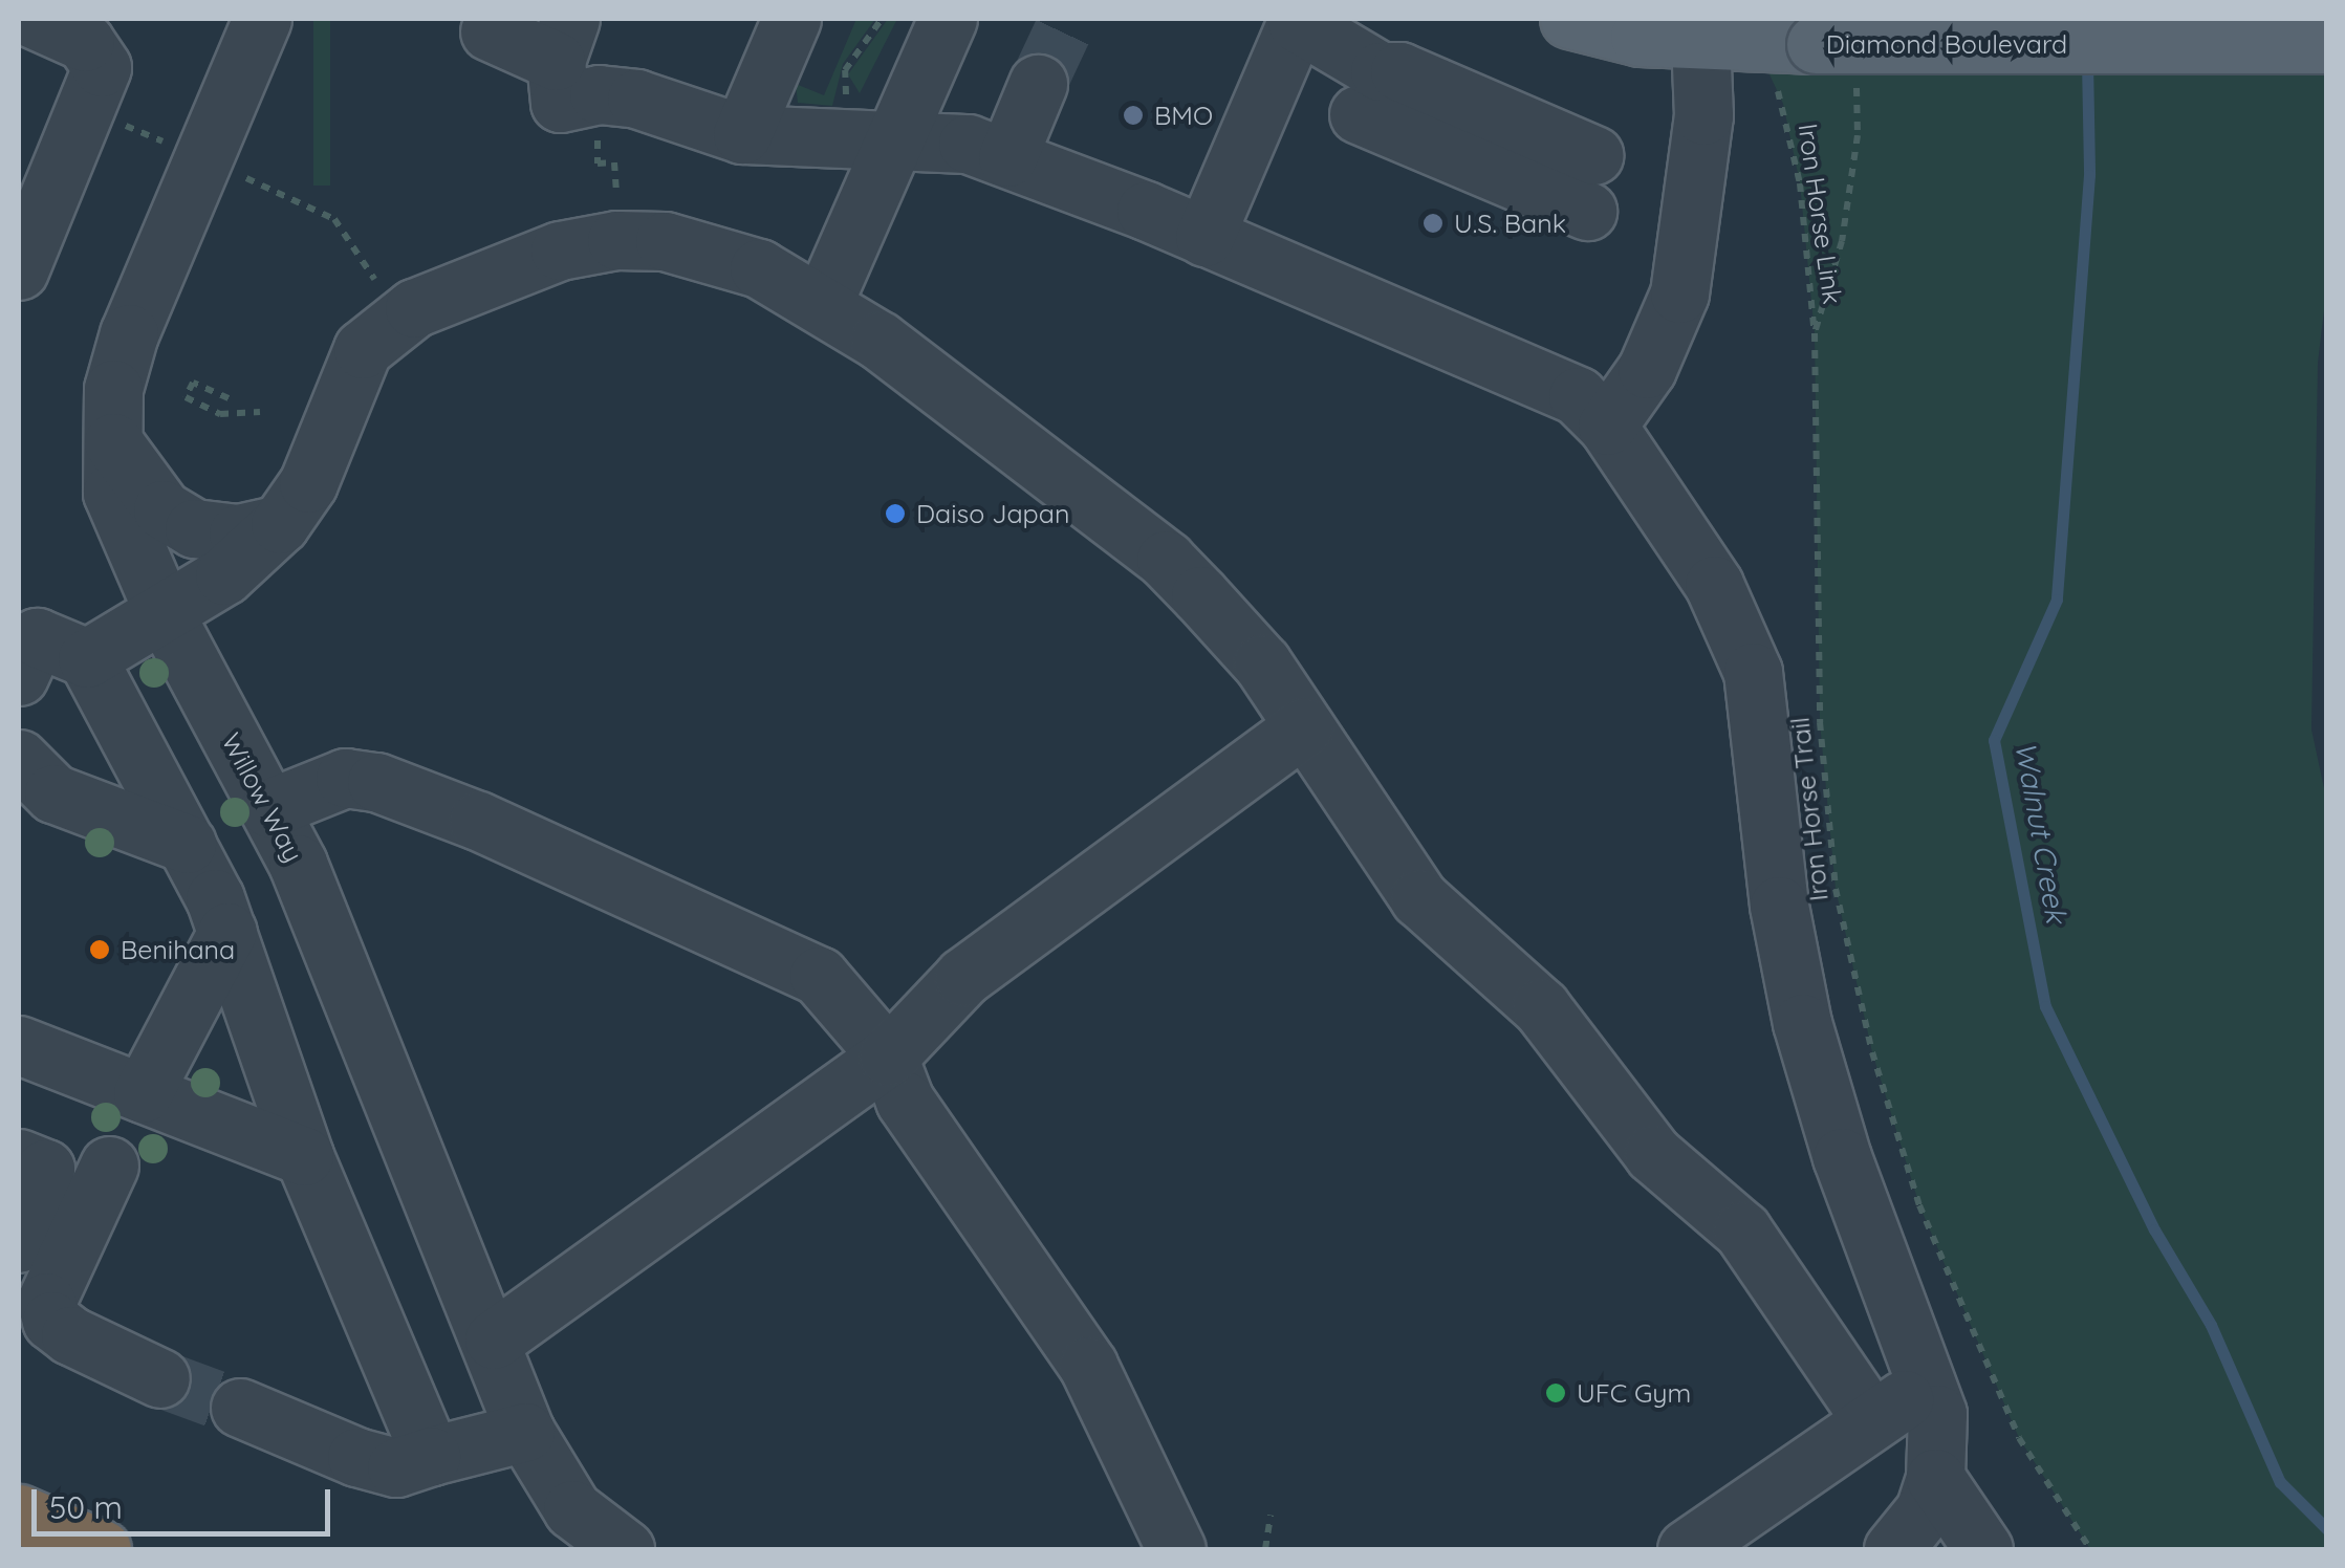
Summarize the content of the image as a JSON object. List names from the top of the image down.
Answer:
{
  "streets": {
    "main road": ["Diamond Boulevard"],
    "street": ["Willow Way"],
    "path": ["Iron Horse Link", "Iron Horse Trail"]
  },
  "crossings": [
    ["Diamond Boulevard", "Iron Horse Link"],
    ["Diamond Boulevard", "Iron Horse Trail"],
    ["Iron Horse Link", "Iron Horse Trail"]
  ],
  "water": ["Walnut Creek"],
  "places": [
    "BMO",
    "U.S. Bank",
    "Daiso Japan",
    "Benihana",
    "UFC Gym"
  ],
  "scale_bar": "50 m"
}
